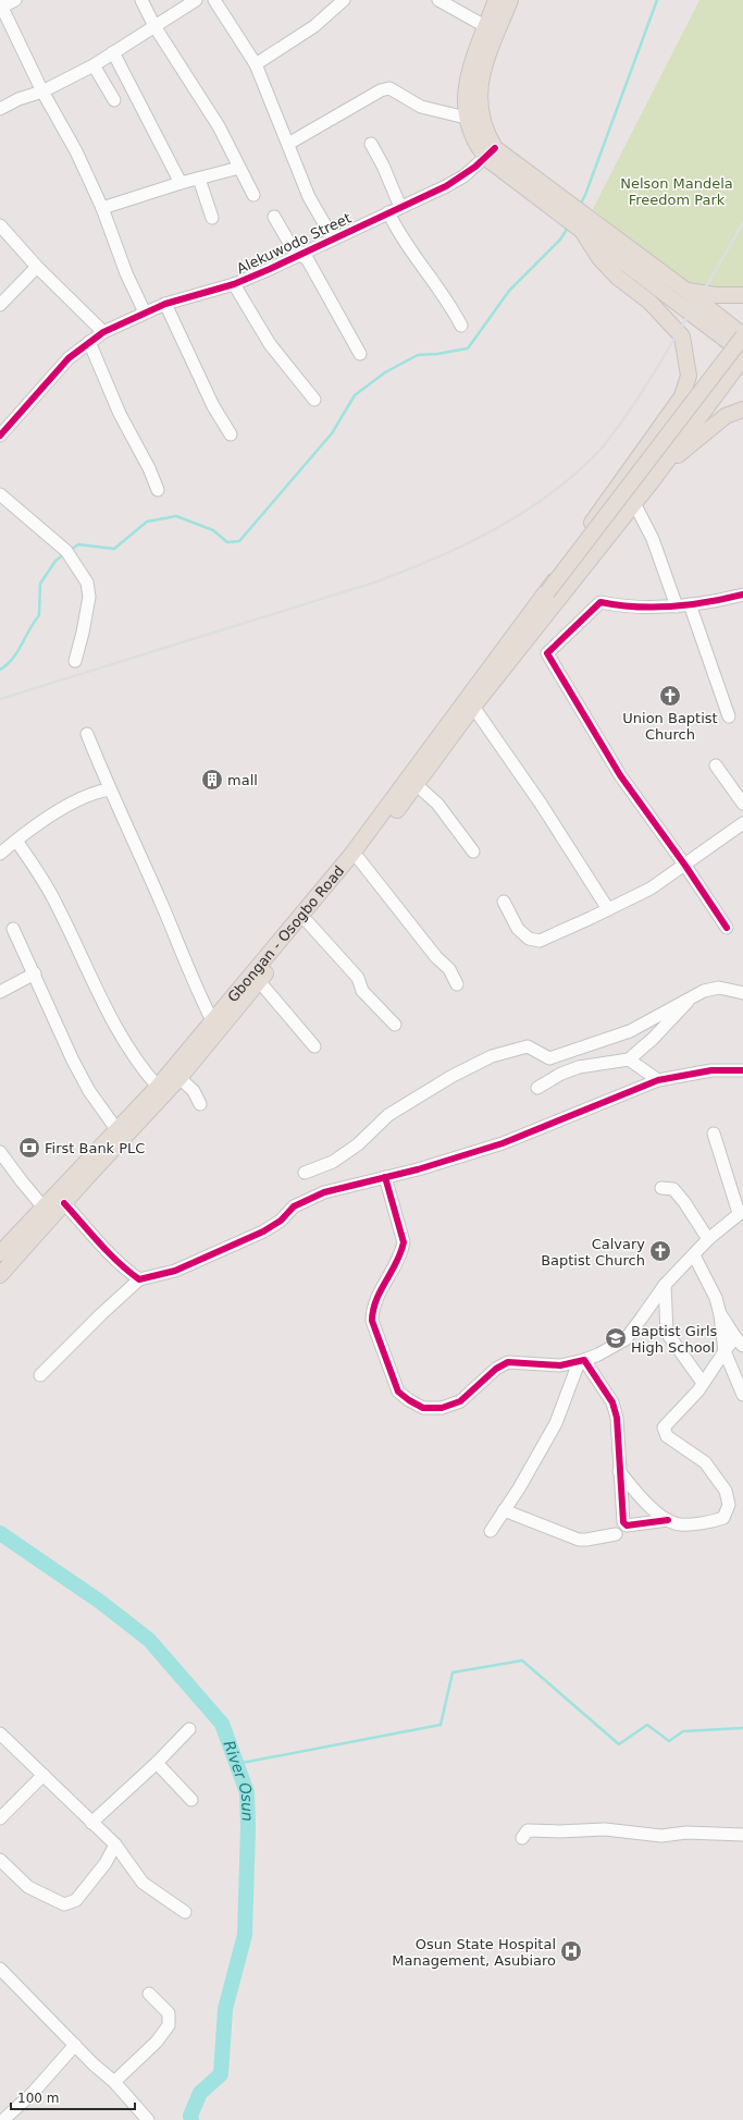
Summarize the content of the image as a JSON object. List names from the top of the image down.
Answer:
{
  "streets": {
    "main road": ["Gbongan - Osogbo Road"],
    "street": ["Alekuwodo Street"]
  },
  "water": ["River Osun"],
  "parks": ["Nelson Mandela Freedom Park"],
  "places": {
    "church": ["Union Baptist Church", "Calvary Baptist Church"],
    "building": ["mall"],
    "bank": ["First Bank PLC"],
    "school or university": ["Baptist Girls High School"],
    "hospital": ["Osun State Hospital Management, Asubiaro"]
  },
  "scale_bar": "100 m"
}
